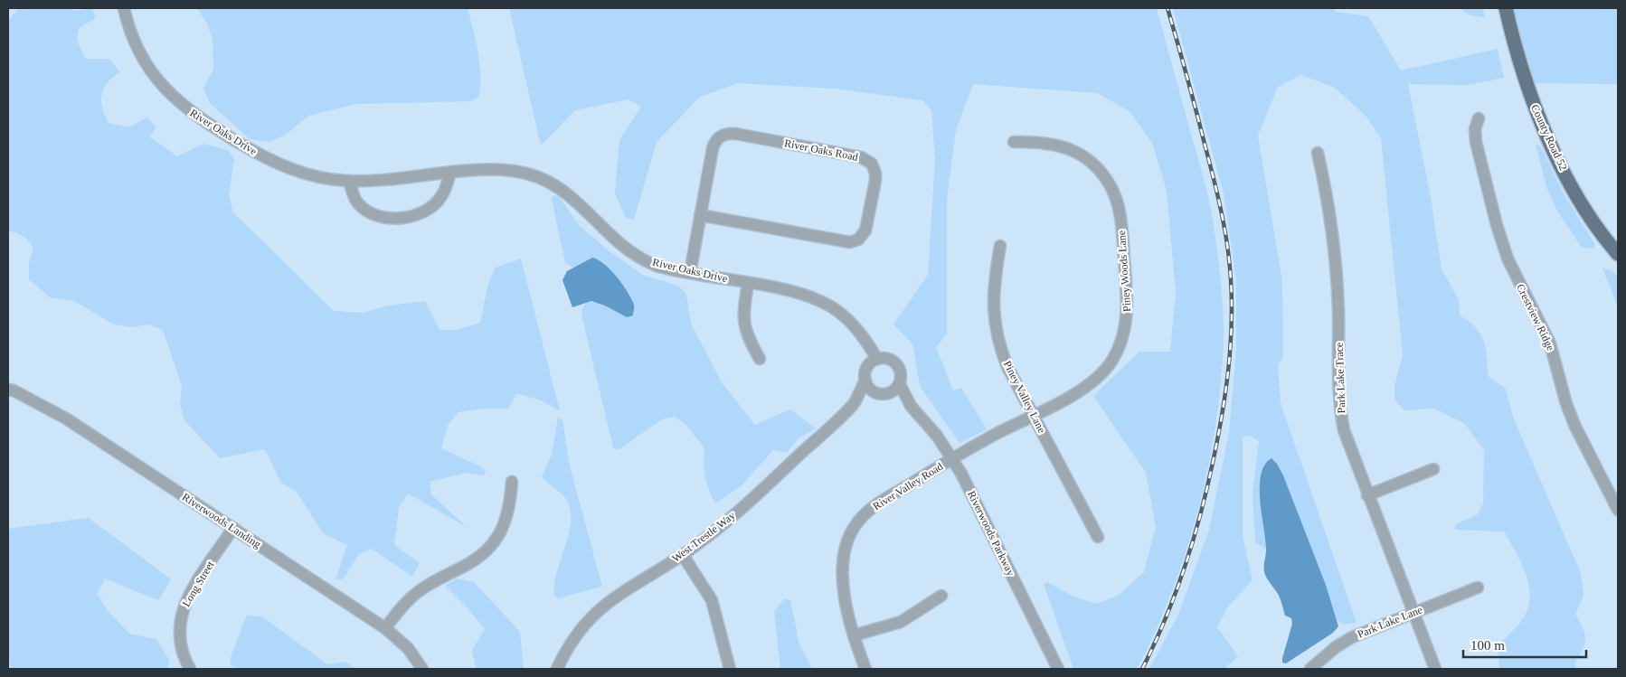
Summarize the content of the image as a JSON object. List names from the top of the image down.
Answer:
{
  "streets": {
    "main road": ["County Road 52"],
    "street": [
      "River Oaks Drive",
      "River Oaks Road",
      "Piney Woods Lane",
      "Crestview Ridge",
      "Park Lake Trace",
      "Piney Valley Lane",
      "River Valley Road",
      "Riverwoods Landing",
      "Riverwoods Parkway",
      "West Trestle Way",
      "Long Street",
      "Park Lake Lane"
    ]
  },
  "crossings": [
    ["River Oaks Drive", "River Oaks Road"],
    ["River Oaks Drive", "Riverwoods Parkway"],
    ["River Oaks Drive", "West Trestle Way"],
    ["Piney Woods Lane", "Piney Valley Lane"],
    ["Piney Woods Lane", "River Valley Road"],
    ["Piney Woods Lane", "Riverwoods Parkway"],
    ["Park Lake Trace", "Park Lake Lane"],
    ["River Valley Road", "Riverwoods Parkway"],
    ["Riverwoods Landing", "Long Street"],
    ["Riverwoods Parkway", "West Trestle Way"]
  ],
  "scale_bar": "100 m"
}
